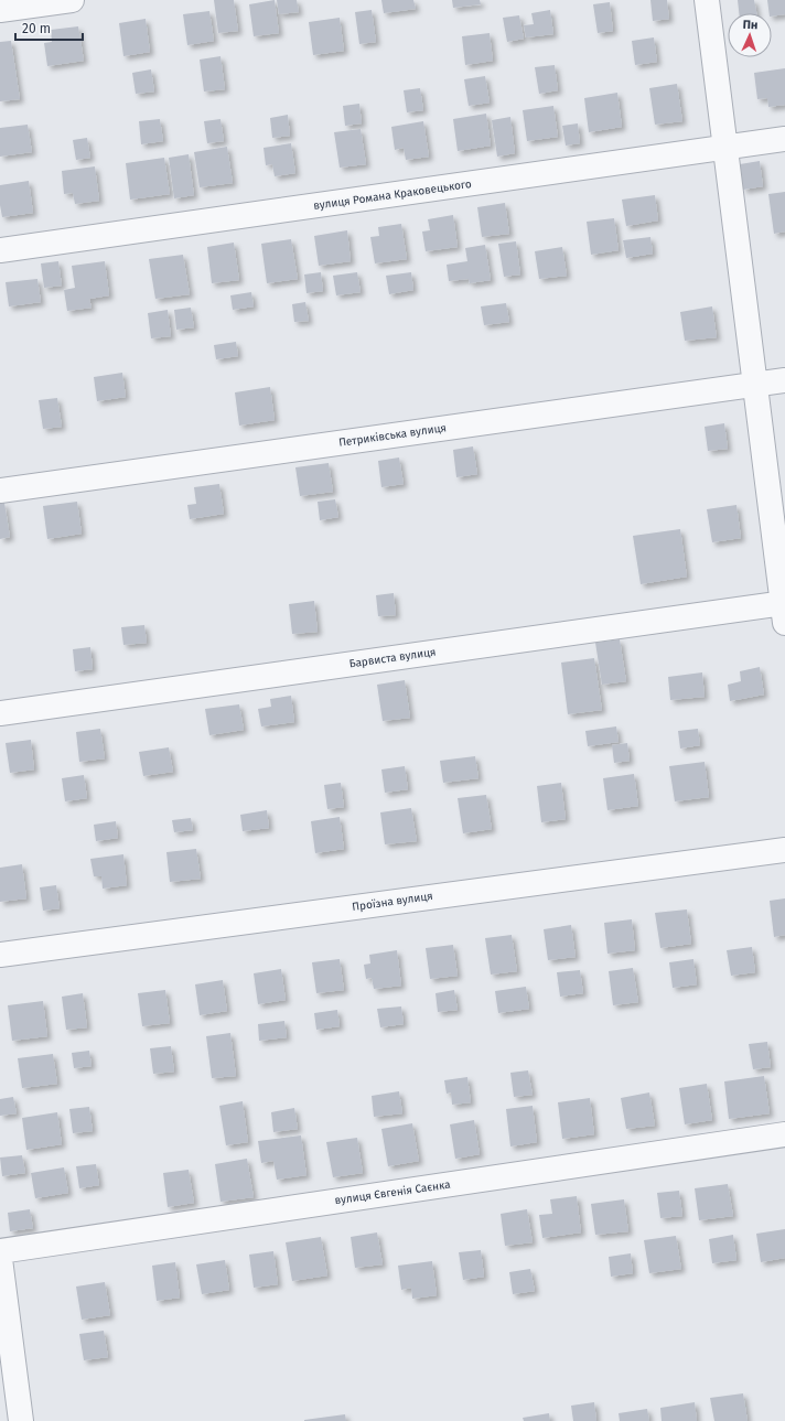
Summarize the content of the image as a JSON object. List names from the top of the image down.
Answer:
{
  "streets": {
    "street": [
      "вулиця Романа Краковецького",
      "Петриківська вулиця",
      "Барвиста вулиця",
      "Проїзна вулиця",
      "вулиця Євгенія Саєнка"
    ]
  },
  "scale_bar": "20 m",
  "north": "top"
}
